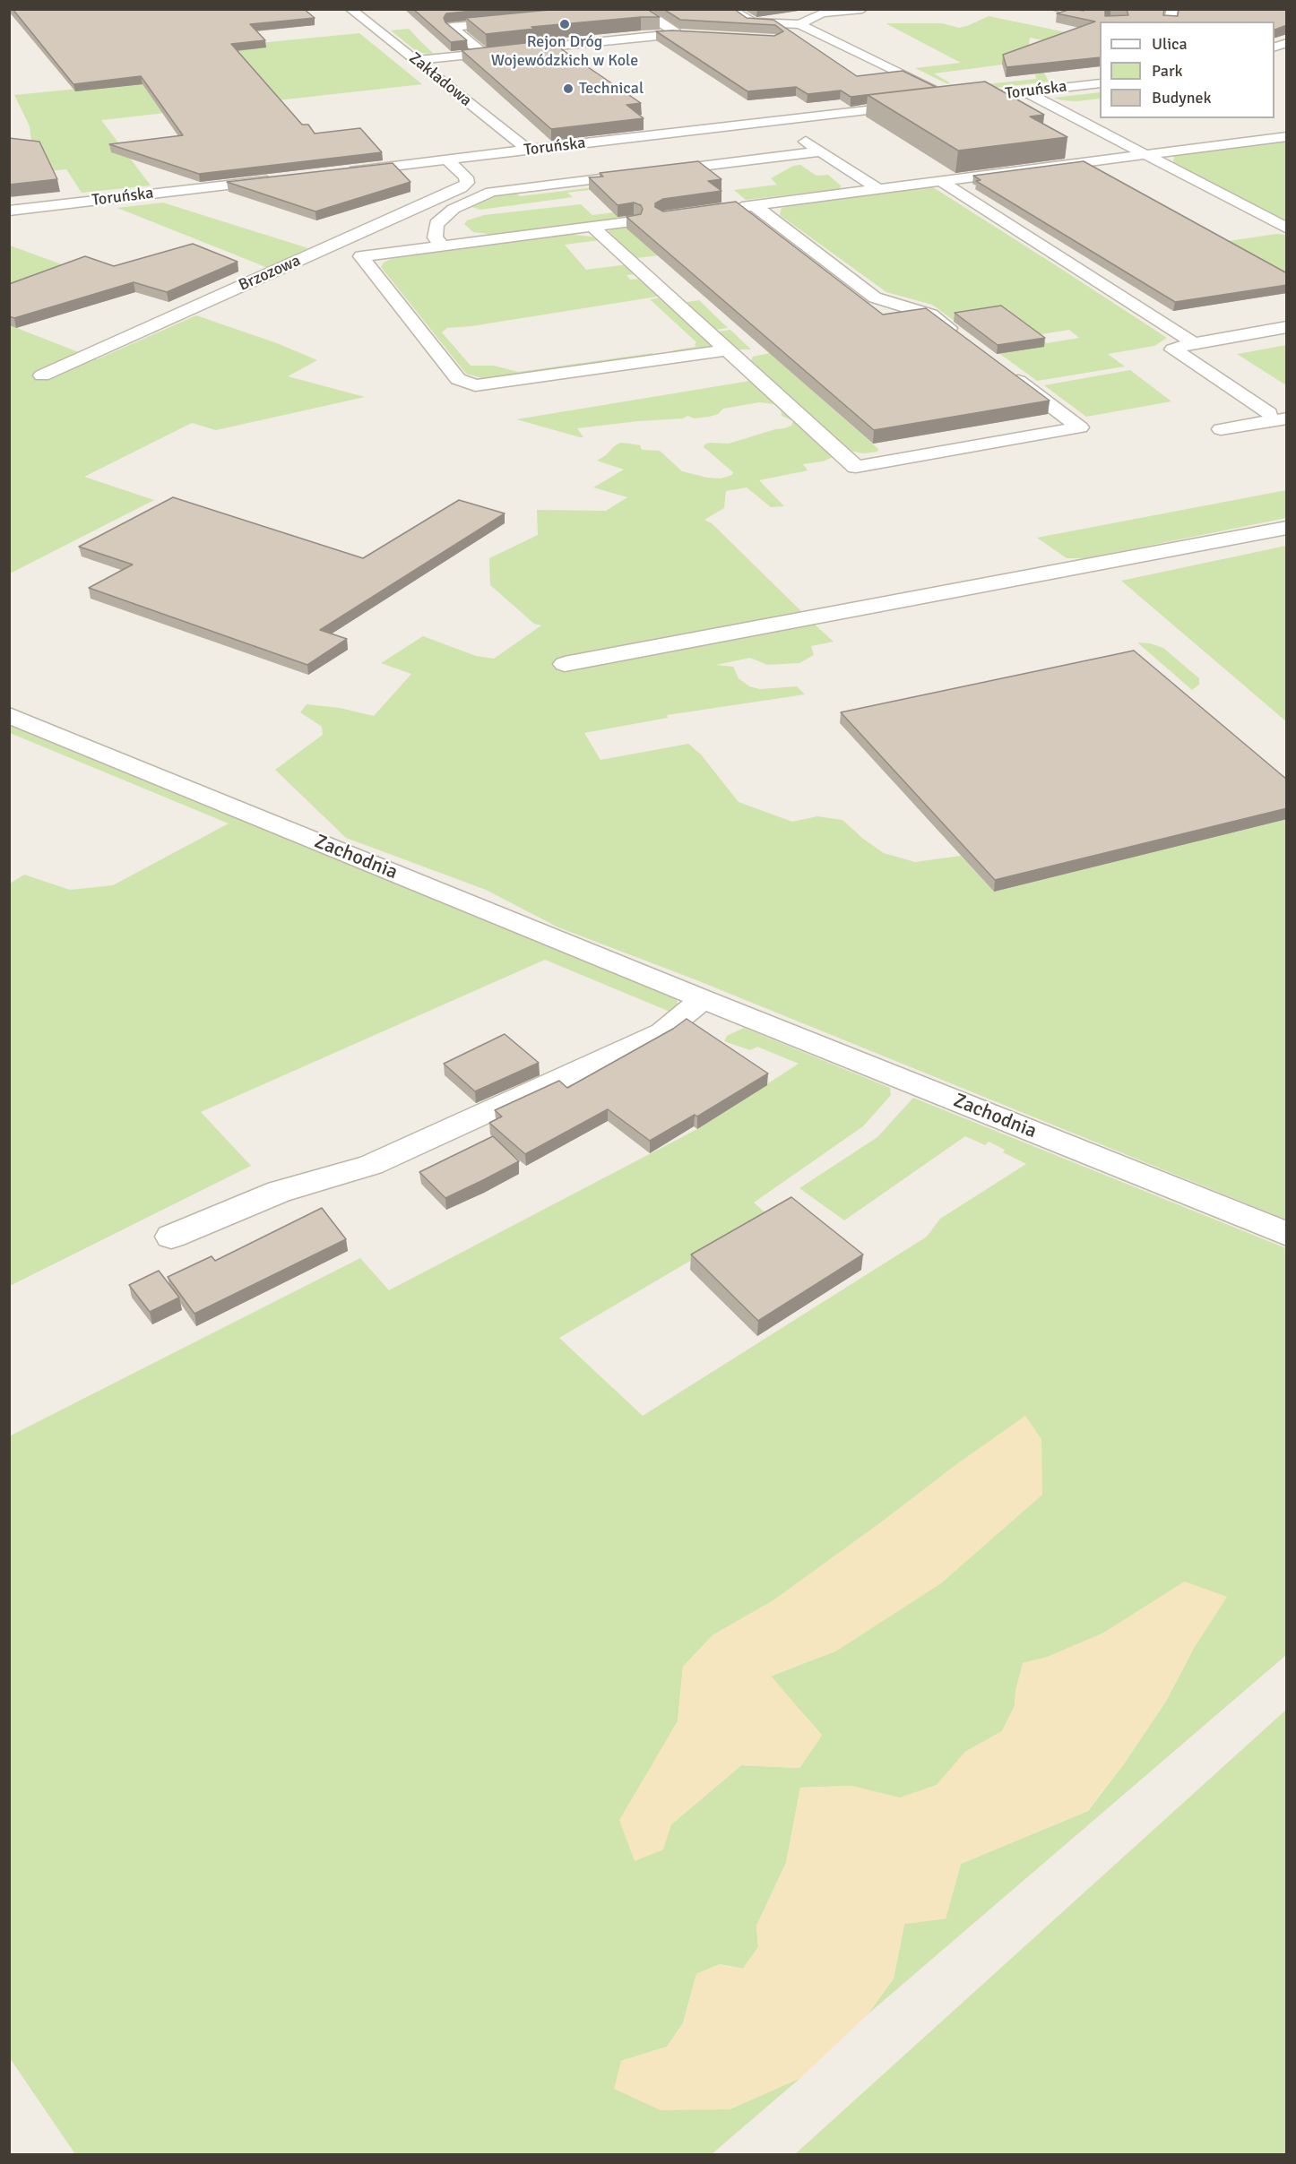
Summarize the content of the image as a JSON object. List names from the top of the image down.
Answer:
{
  "streets": {
    "street": [
      "Zakładowa",
      "Toruńska",
      "Brzozowa",
      "Zachodnia"
    ]
  },
  "crossings": [
    ["Zakładowa", "Toruńska"],
    ["Toruńska", "Brzozowa"]
  ],
  "places": ["Rejon Dróg Wojewódzkich w Kole", "Technical"],
  "legend": ["Ulica", "Park", "Budynek"]
}
